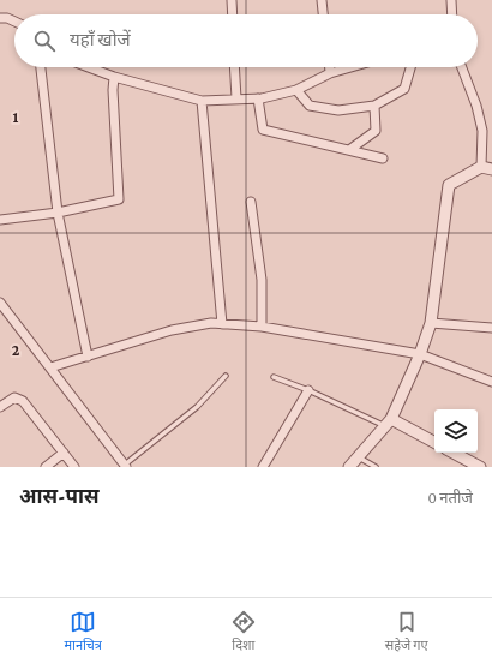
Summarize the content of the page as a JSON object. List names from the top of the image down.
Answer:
{
  "page": {
    "search": "यहाँ खोजें",
    "heading": ["आस-पास", "0 नतीजे"],
    "nav": ["मानचित्र", "दिशा", "सहेजे गए"]
  },
  "grid": {
    "rows": ["1", "2"]
  }
}
